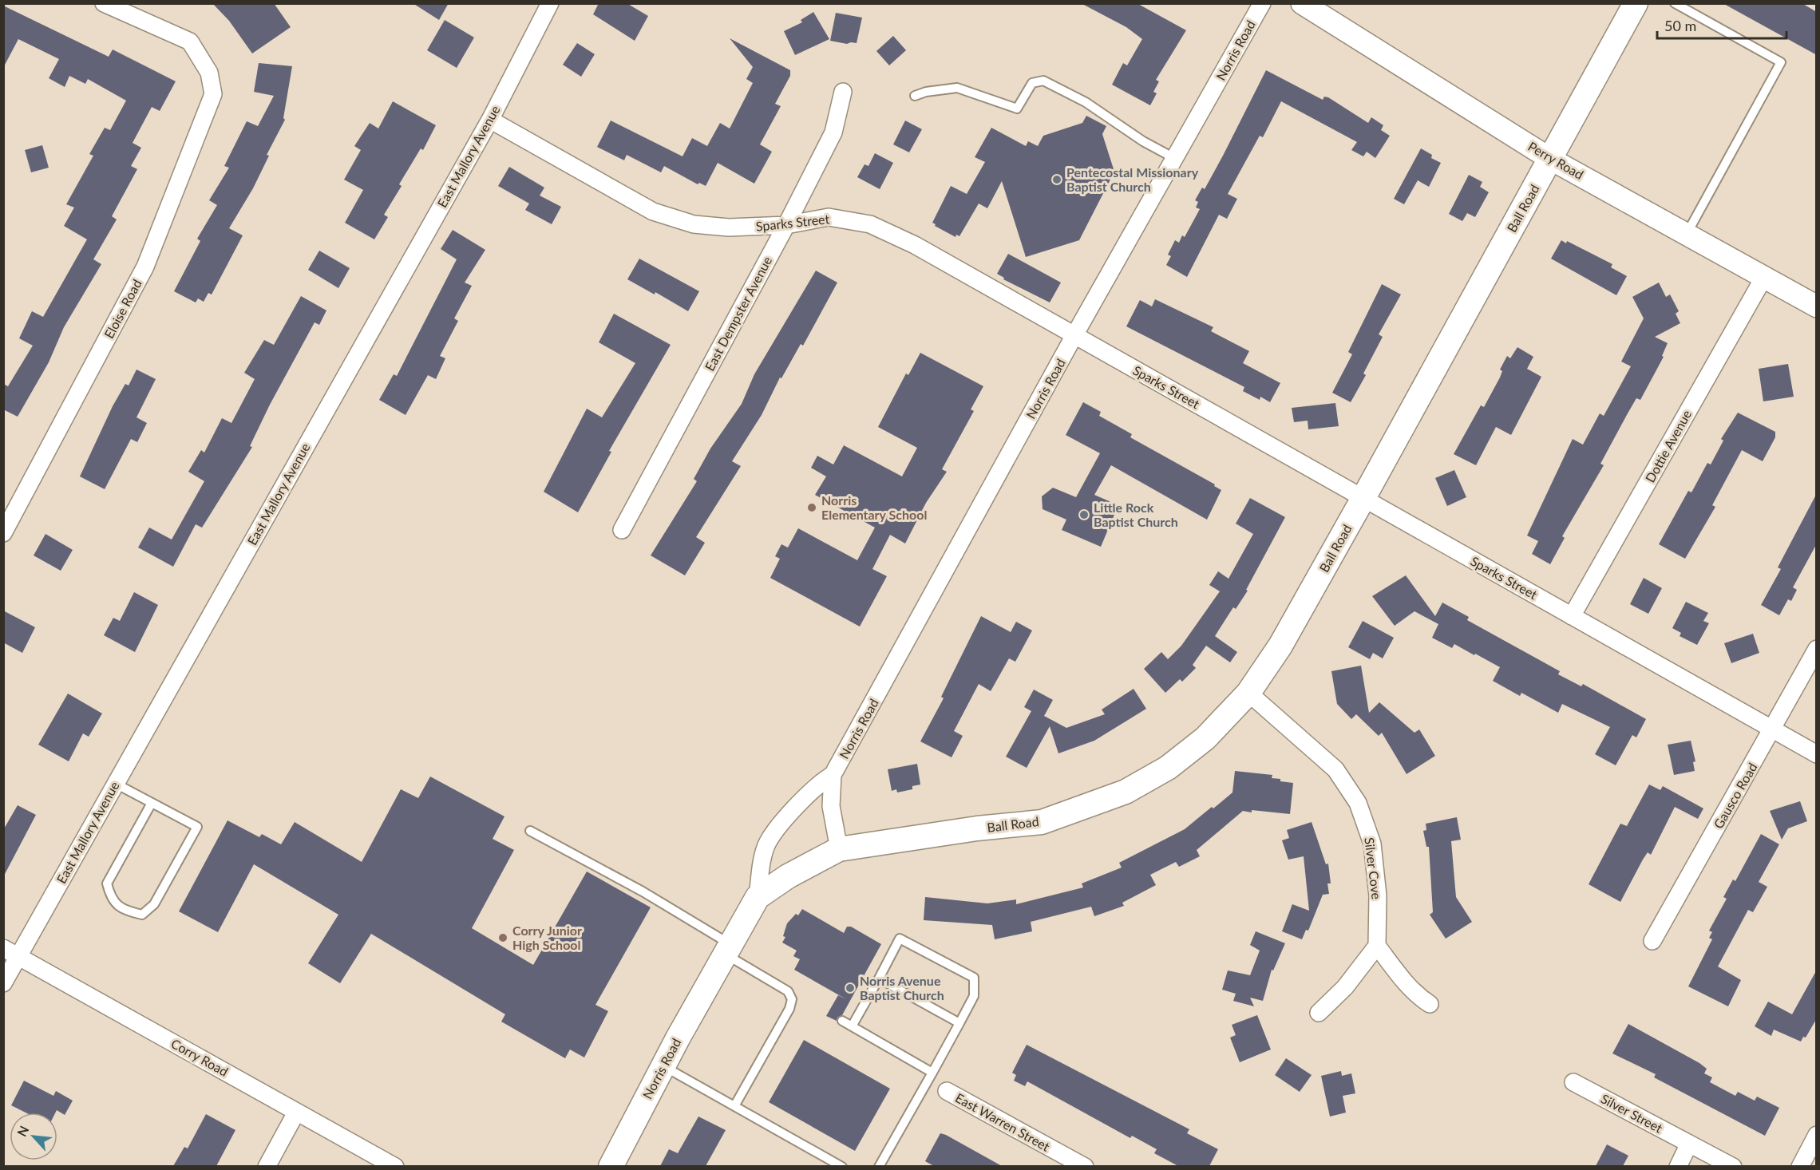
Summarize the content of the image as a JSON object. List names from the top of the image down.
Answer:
{
  "streets": {
    "main road": ["Norris Road", "Ball Road"],
    "street": [
      "East Mallory Avenue",
      "Perry Road",
      "Sparks Street",
      "Eloise Road",
      "East Dempster Avenue",
      "Dottie Avenue",
      "Gausco Road",
      "Silver Cove",
      "Corry Road",
      "Silver Street",
      "East Warren Street"
    ]
  },
  "crossings": [
    ["Norris Road", "Ball Road"],
    ["Norris Road", "Sparks Street"],
    ["East Mallory Avenue", "Sparks Street"],
    ["East Mallory Avenue", "Corry Road"],
    ["Perry Road", "Ball Road"],
    ["Perry Road", "Dottie Avenue"],
    ["Ball Road", "Sparks Street"],
    ["Ball Road", "Silver Cove"],
    ["Sparks Street", "East Dempster Avenue"],
    ["Sparks Street", "Dottie Avenue"],
    ["Sparks Street", "Gausco Road"]
  ],
  "places": [
    "Pentecostal Missionary Baptist Church",
    "Norris Elementary School",
    "Little Rock Baptist Church",
    "Corry Junior High School",
    "Norris Avenue Baptist Church"
  ],
  "scale_bar": "50 m",
  "north": "top left"
}
